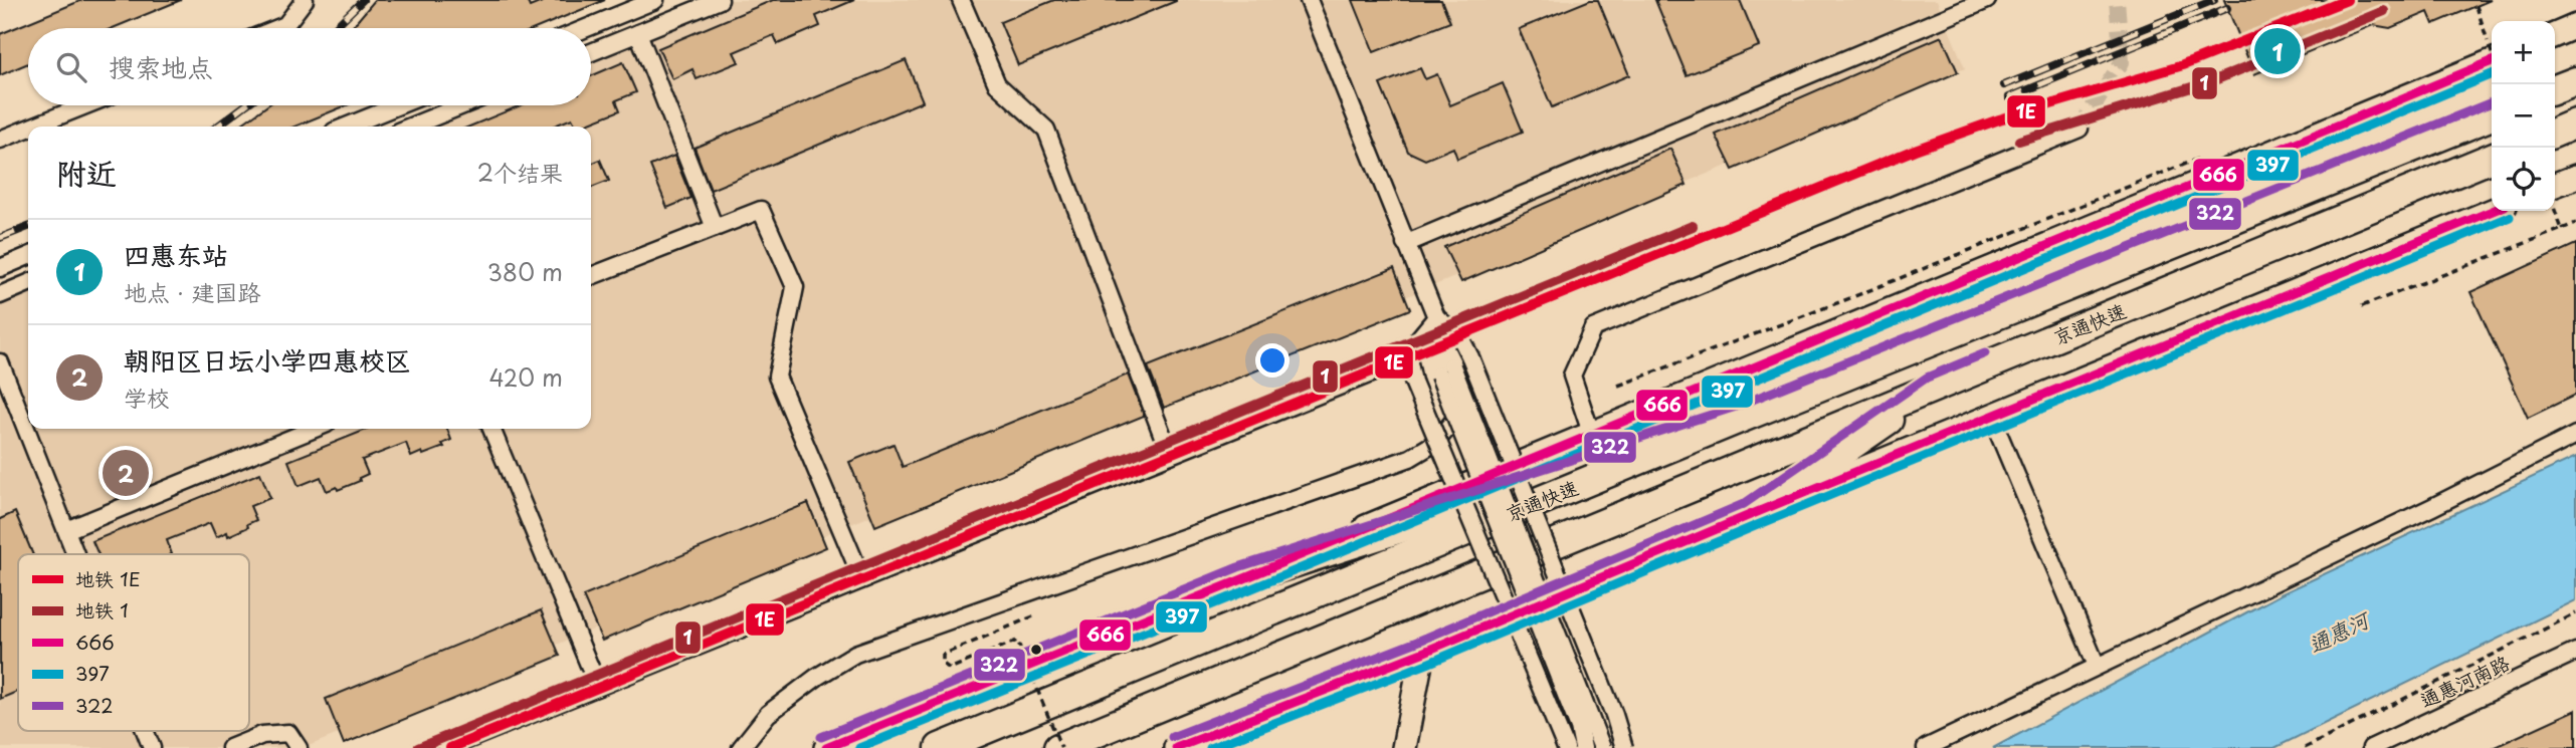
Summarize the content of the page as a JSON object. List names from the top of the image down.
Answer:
{
  "streets": {
    "highway": ["京通快速"],
    "street": ["通惠河南路"]
  },
  "water": ["通惠河"],
  "lines": [
    "metro line 1E",
    "metro line 1",
    "transit line 666",
    "transit line 397",
    "transit line 322"
  ],
  "legend": [
    "地铁 1E",
    "地铁 1",
    "666",
    "397",
    "322"
  ],
  "page": {
    "map_buttons": ["+", "−"],
    "pins": ["1", "2"],
    "search": "搜索地点",
    "heading": ["附近", "2个结果"],
    "list": [
      {
        "mark": "1",
        "name": "四惠东站",
        "note": "地点 · 建国路",
        "value": "380 m"
      },
      {
        "mark": "2",
        "name": "朝阳区日坛小学四惠校区",
        "note": "学校",
        "value": "420 m"
      }
    ]
  }
}
